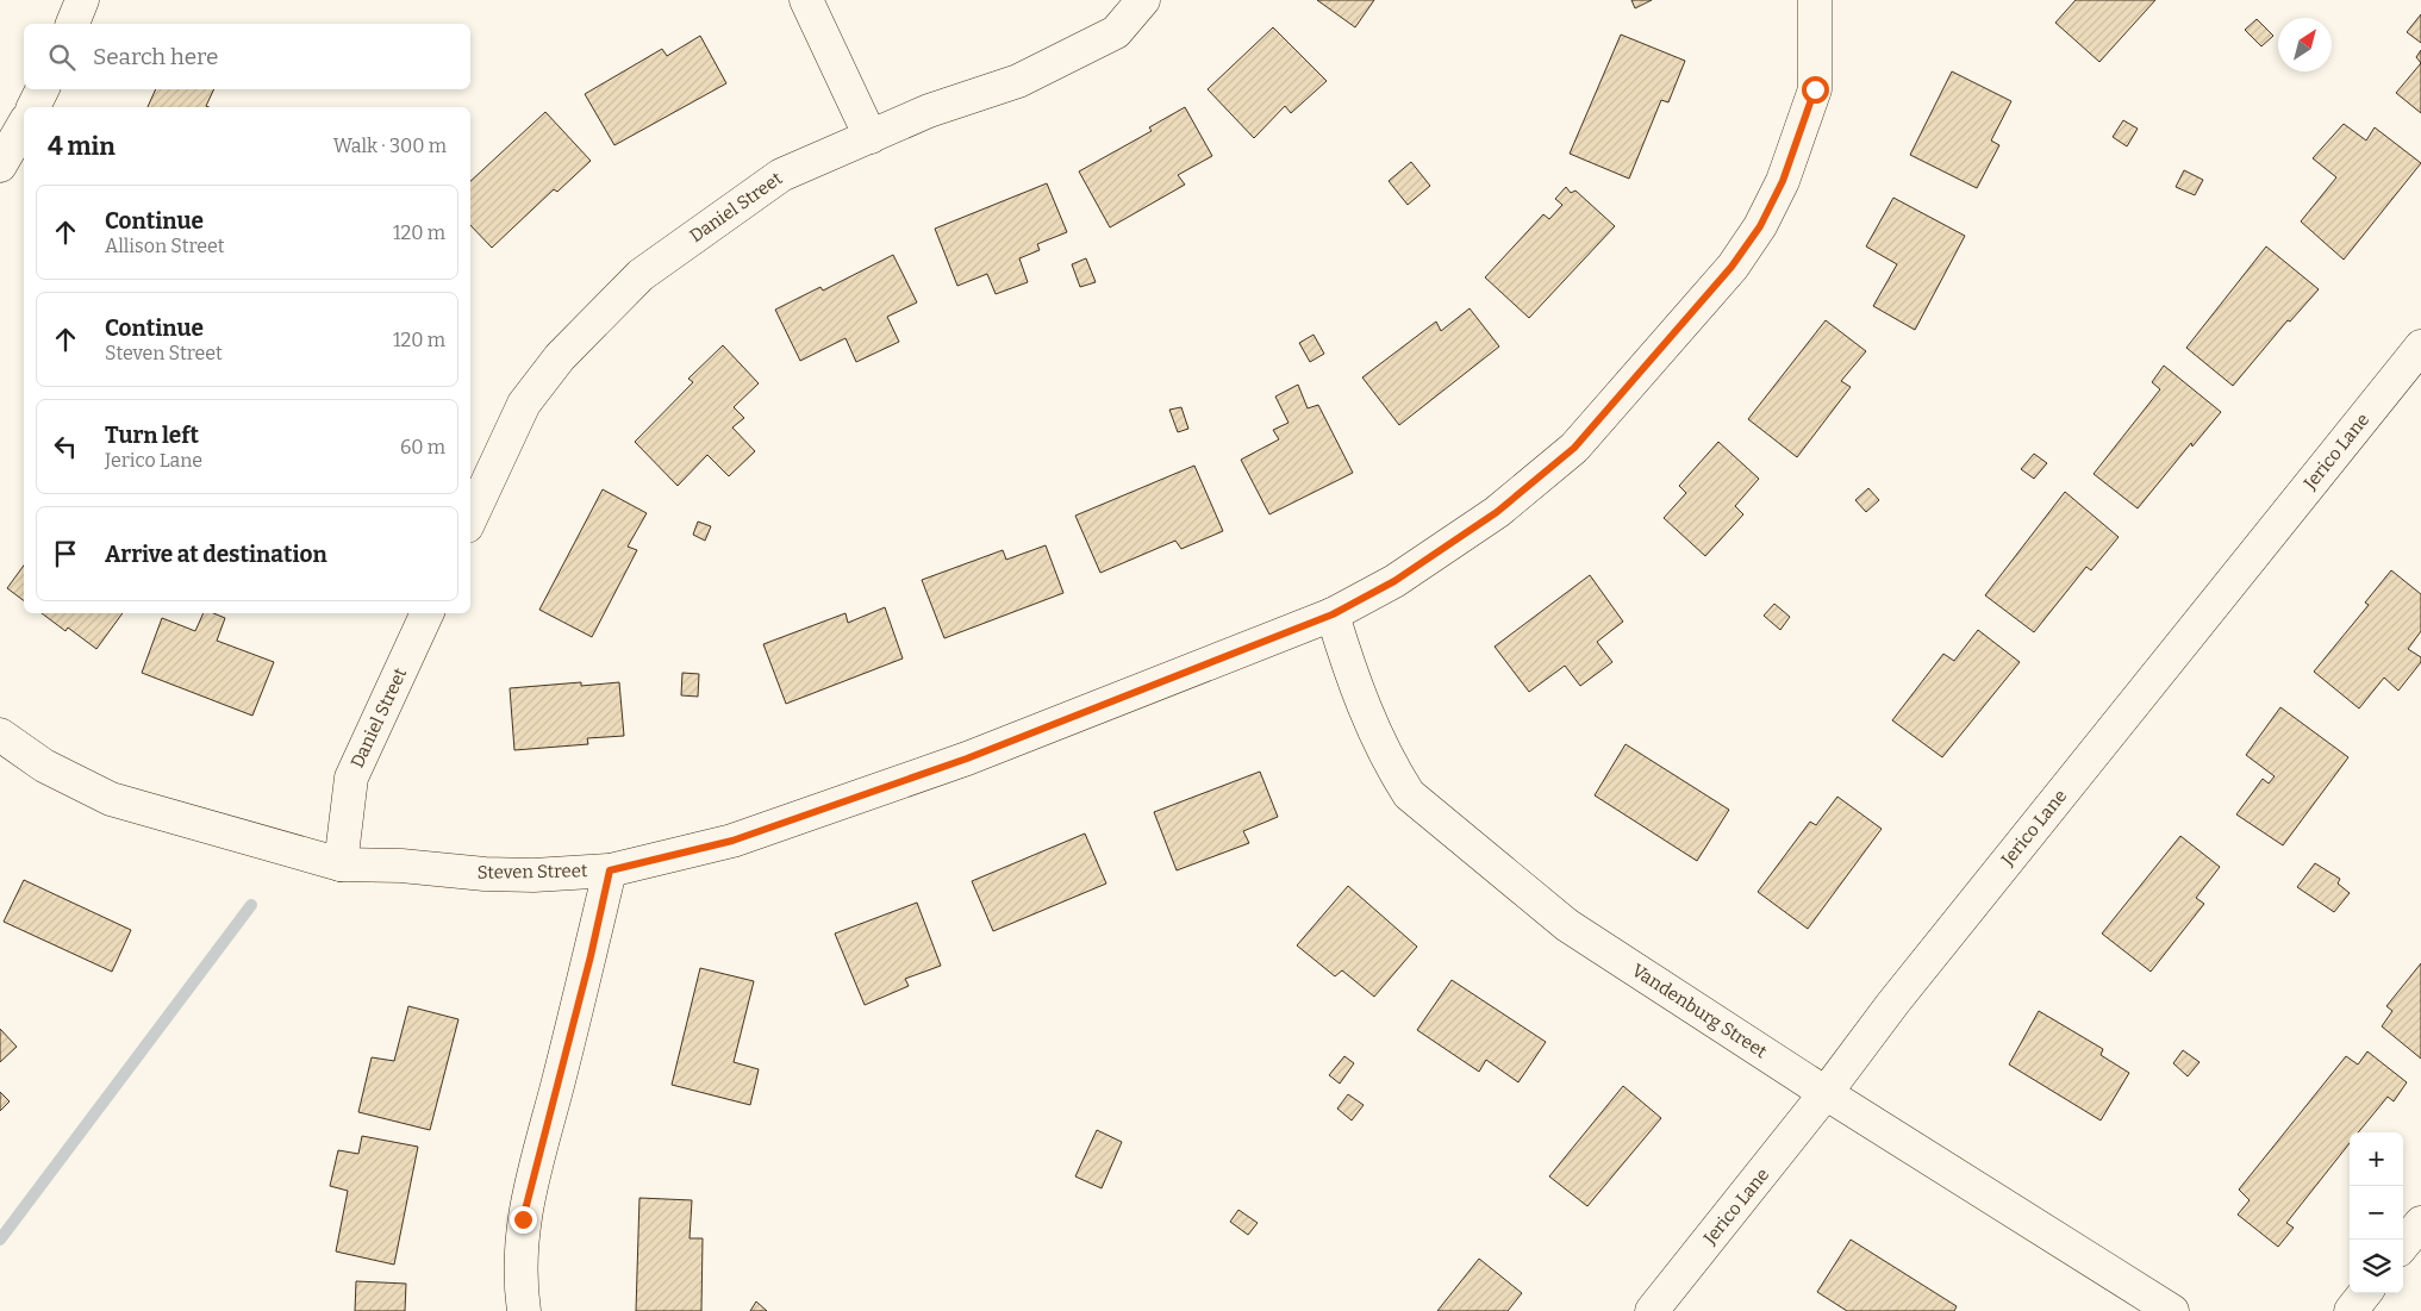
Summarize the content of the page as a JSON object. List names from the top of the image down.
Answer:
{
  "streets": {
    "street": [
      "Daniel Street",
      "Jerico Lane",
      "Steven Street",
      "Vandenburg Street"
    ]
  },
  "crossings": [
    ["Daniel Street", "Steven Street"],
    ["Jerico Lane", "Vandenburg Street"],
    ["Steven Street", "Vandenburg Street"]
  ],
  "north": "top right",
  "page": {
    "search": "Search here",
    "heading": ["4 min", "Walk · 300 m"],
    "list": [
      ["Continue", "Allison Street", "120 m"],
      ["Continue", "Steven Street", "120 m"],
      ["Turn left", "Jerico Lane", "60 m"],
      "Arrive at destination"
    ],
    "map_buttons": ["+", "−"]
  }
}
